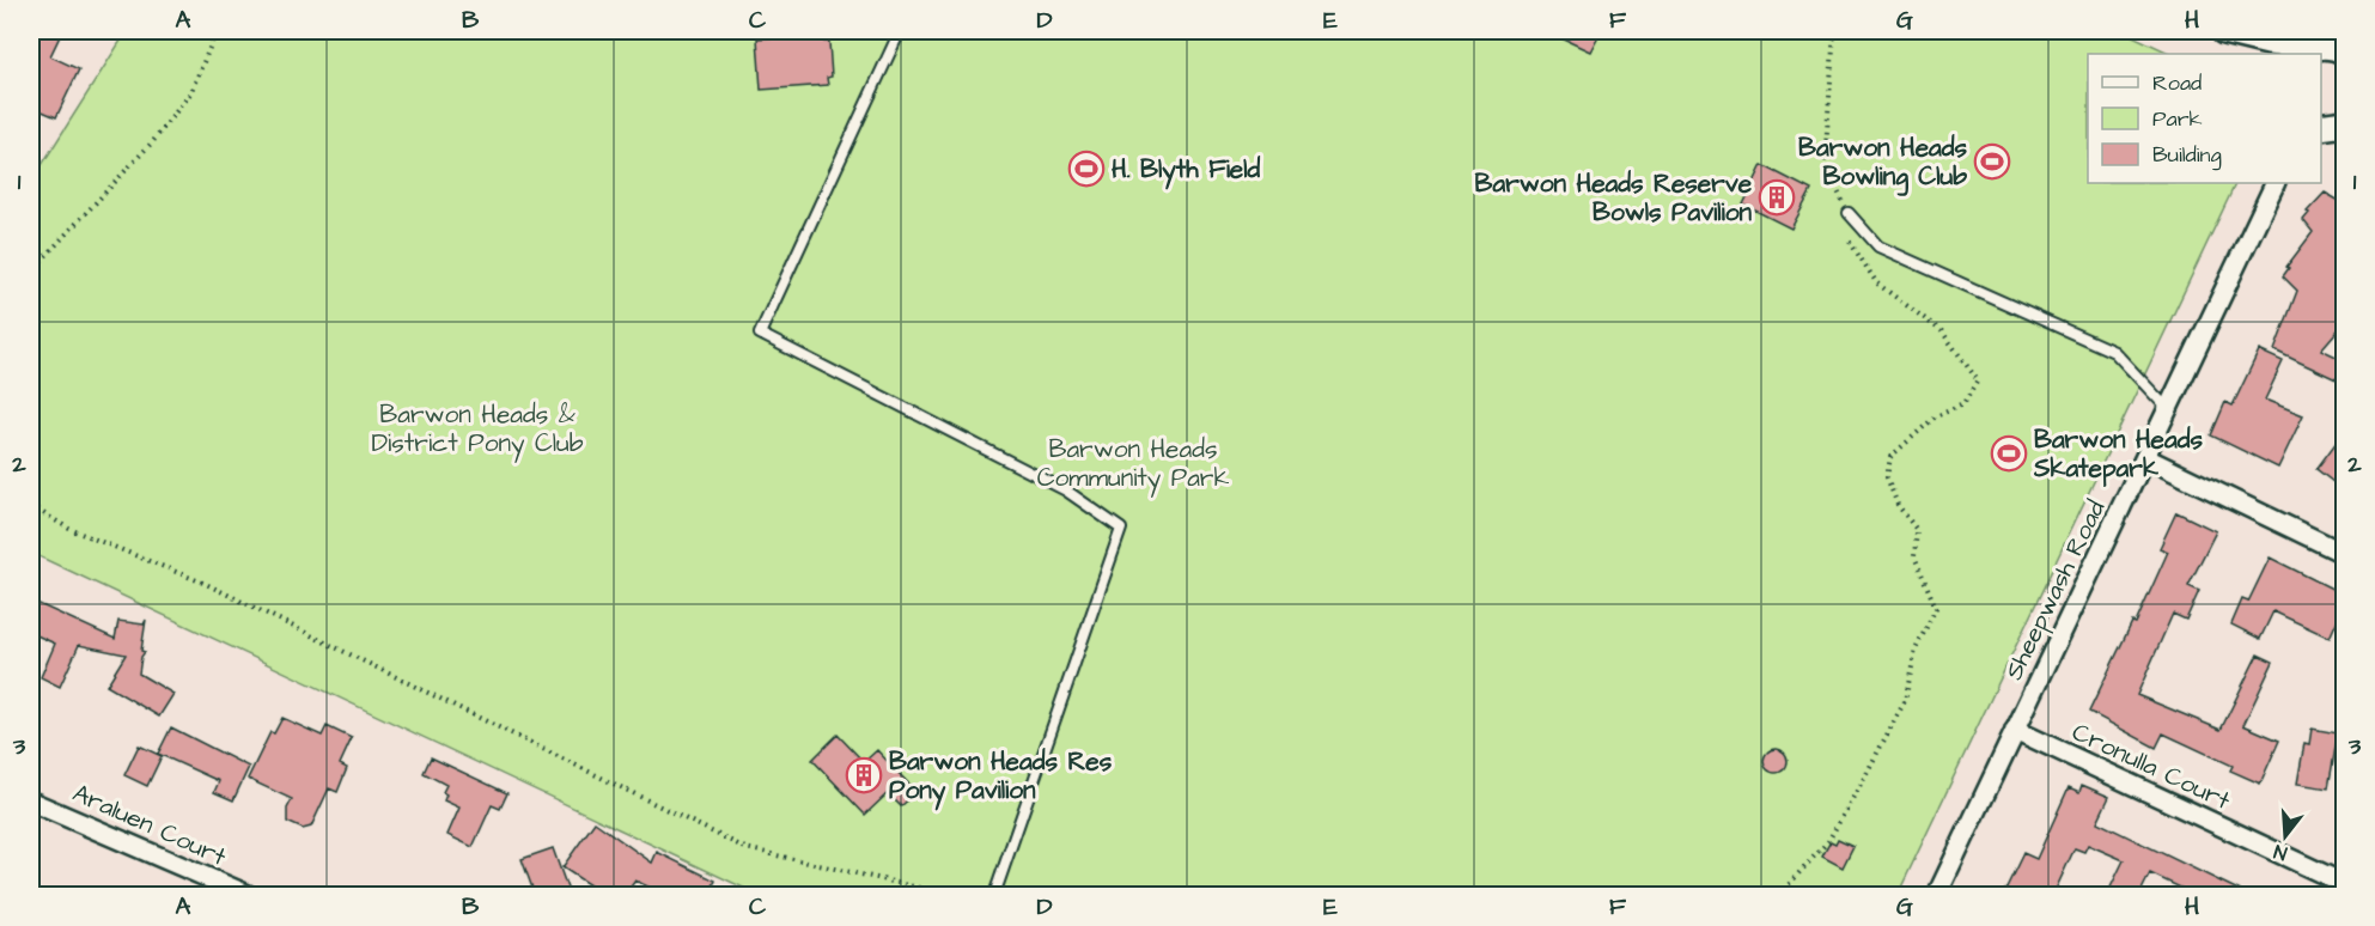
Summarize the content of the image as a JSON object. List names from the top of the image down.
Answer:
{
  "streets": {
    "street": ["Sheepwash Road", "Cronulla Court", "Araluen Court"]
  },
  "crossings": [
    ["Sheepwash Road", "Cronulla Court"]
  ],
  "parks": ["Barwon Heads & District Pony Club", "Barwon Heads Community Park"],
  "places": {
    "sports": ["Barwon Heads Bowling Club", "H. Blyth Field", "Barwon Heads Skatepark"],
    "building": ["Barwon Heads Reserve Bowls Pavilion", "Barwon Heads Res Pony Pavilion"]
  },
  "legend": ["Road", "Park", "Building"],
  "north": "bottom",
  "grid": {
    "columns": [
      "A",
      "B",
      "C",
      "D",
      "E",
      "F",
      "G",
      "H"
    ],
    "rows": ["1", "2", "3"]
  }
}
